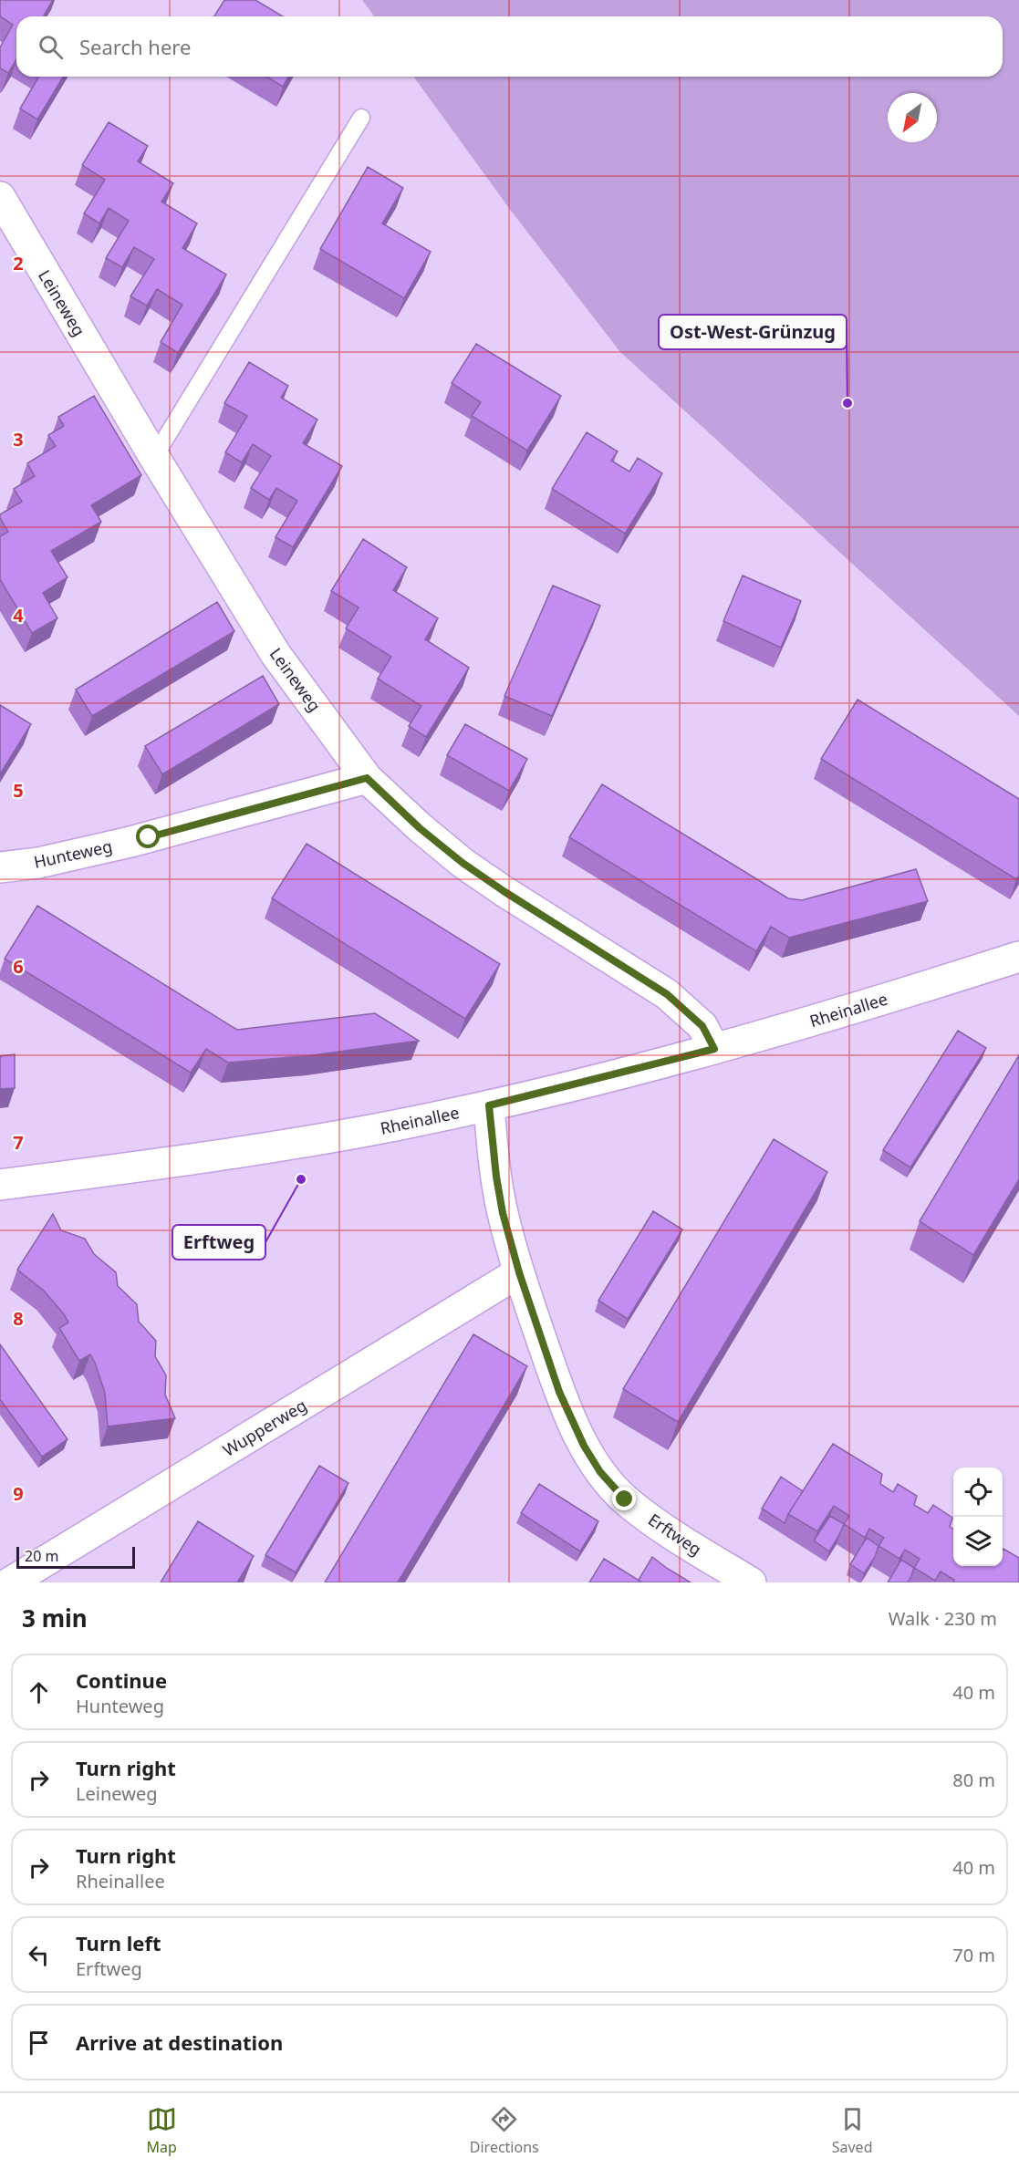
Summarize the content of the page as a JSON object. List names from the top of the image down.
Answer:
{
  "streets": {
    "street": [
      "Leineweg",
      "Hunteweg",
      "Rheinallee",
      "Wupperweg",
      "Erftweg"
    ]
  },
  "crossings": [
    ["Leineweg", "Hunteweg"],
    ["Leineweg", "Rheinallee"],
    ["Rheinallee", "Erftweg"],
    ["Wupperweg", "Erftweg"]
  ],
  "places": ["Ost-West-Grünzug", "Erftweg"],
  "scale_bar": "20 m",
  "north": "bottom left",
  "page": {
    "search": "Search here",
    "scale": "20 m",
    "heading": ["3 min", "Walk · 230 m"],
    "list": [
      ["Continue", "Hunteweg", "40 m"],
      ["Turn right", "Leineweg", "80 m"],
      ["Turn right", "Rheinallee", "40 m"],
      ["Turn left", "Erftweg", "70 m"],
      "Arrive at destination"
    ],
    "nav": ["Map", "Directions", "Saved"]
  },
  "grid": {
    "rows": [
      "2",
      "3",
      "4",
      "5",
      "6",
      "7",
      "8",
      "9"
    ]
  }
}
